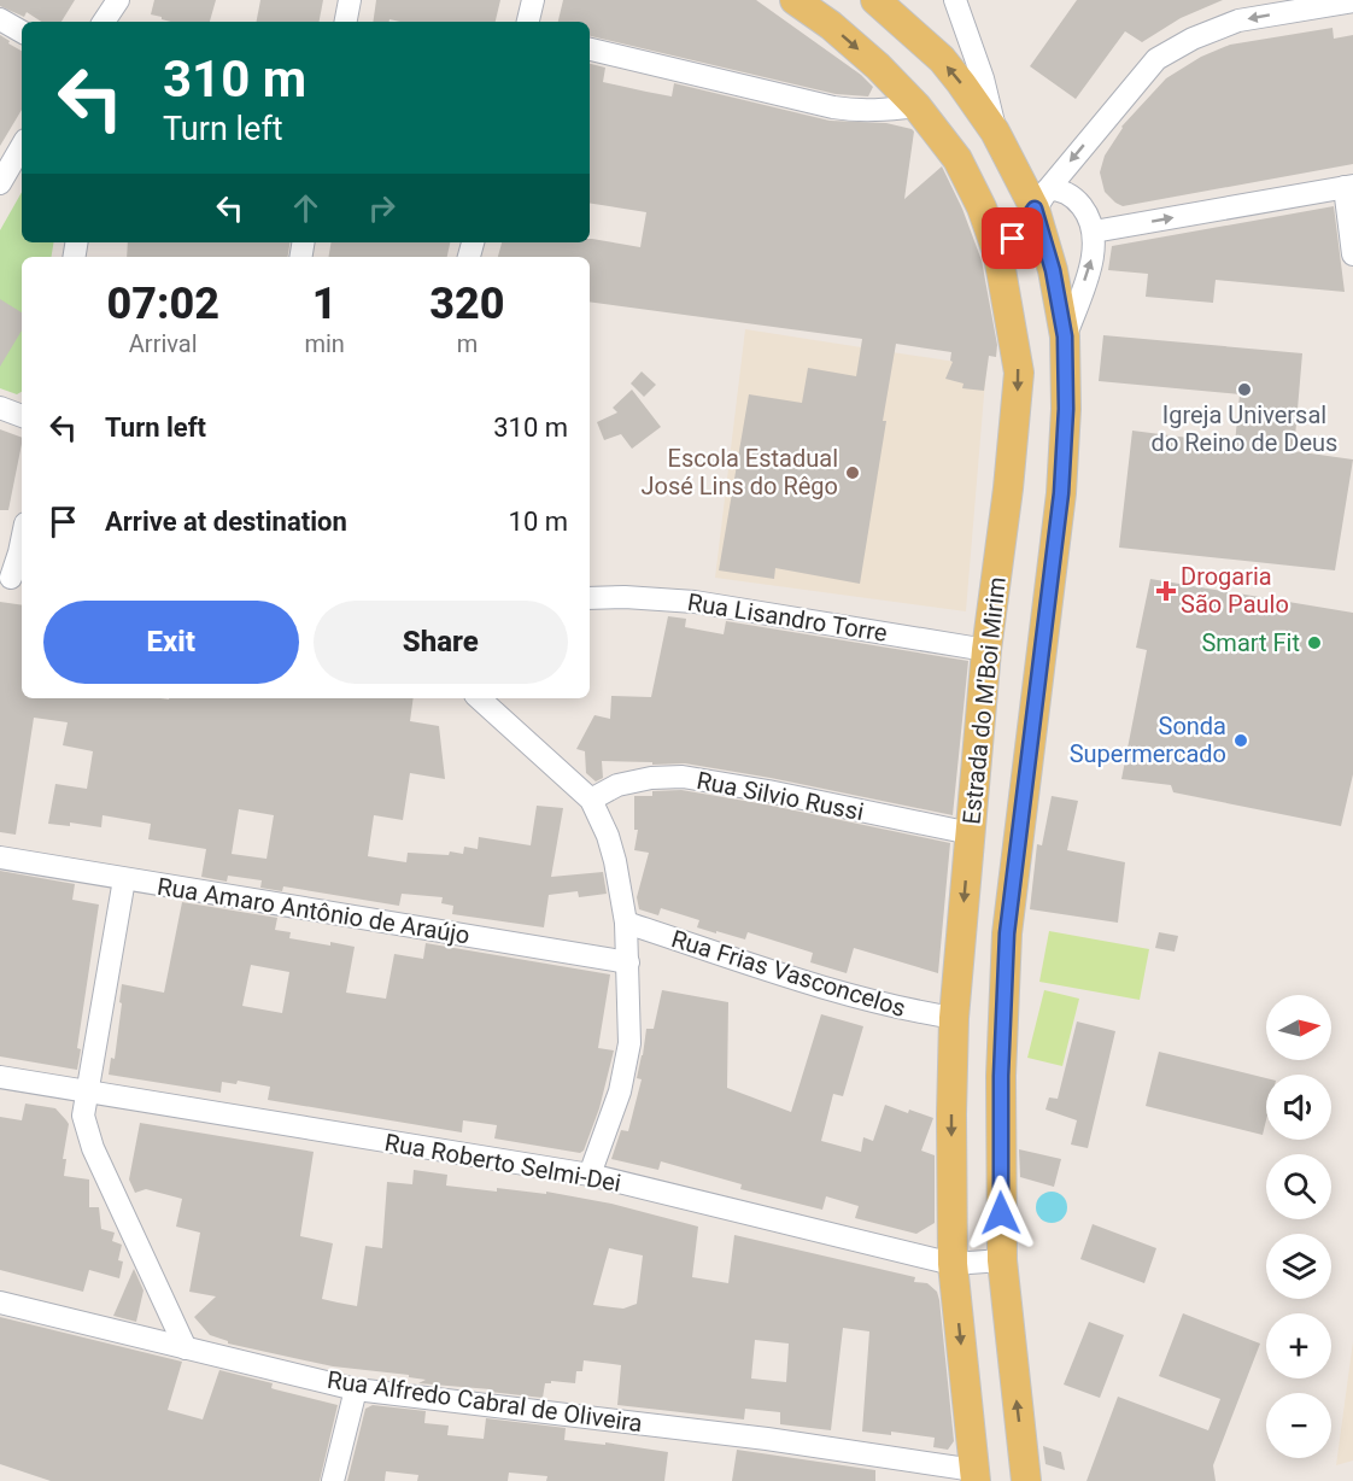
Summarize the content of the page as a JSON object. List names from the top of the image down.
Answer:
{
  "streets": {
    "main road": ["Estrada do M'Boi Mirim"],
    "street": [
      "Rua Lisandro Torre",
      "Rua Silvio Russi",
      "Rua Amaro Antônio de Araújo",
      "Rua Frias Vasconcelos",
      "Rua Roberto Selmi-Dei",
      "Rua Alfredo Cabral de Oliveira"
    ]
  },
  "crossings": [
    ["Rua Lisandro Torre", "Estrada do M'Boi Mirim"],
    ["Estrada do M'Boi Mirim", "Rua Silvio Russi"],
    ["Estrada do M'Boi Mirim", "Rua Frias Vasconcelos"],
    ["Estrada do M'Boi Mirim", "Rua Roberto Selmi-Dei"],
    ["Estrada do M'Boi Mirim", "Rua Alfredo Cabral de Oliveira"]
  ],
  "places": {
    "other": [
      "Igreja Universal do Reino de Deus",
      "Escola Estadual José Lins do Rêgo",
      "Smart Fit",
      "Sonda Supermercado"
    ],
    "health": ["Drogaria São Paulo"]
  },
  "north": "right",
  "page": {
    "turn": ["310 m", "Turn left"],
    "eta": [
      "07:02",
      "Arrival",
      "1",
      "min",
      "320",
      "m"
    ],
    "list": [
      {
        "name": "Turn left",
        "value": "310 m"
      },
      {
        "name": "Arrive at destination",
        "value": "10 m"
      }
    ],
    "buttons": ["Exit", "Share"],
    "map_buttons": ["+", "−"]
  }
}
